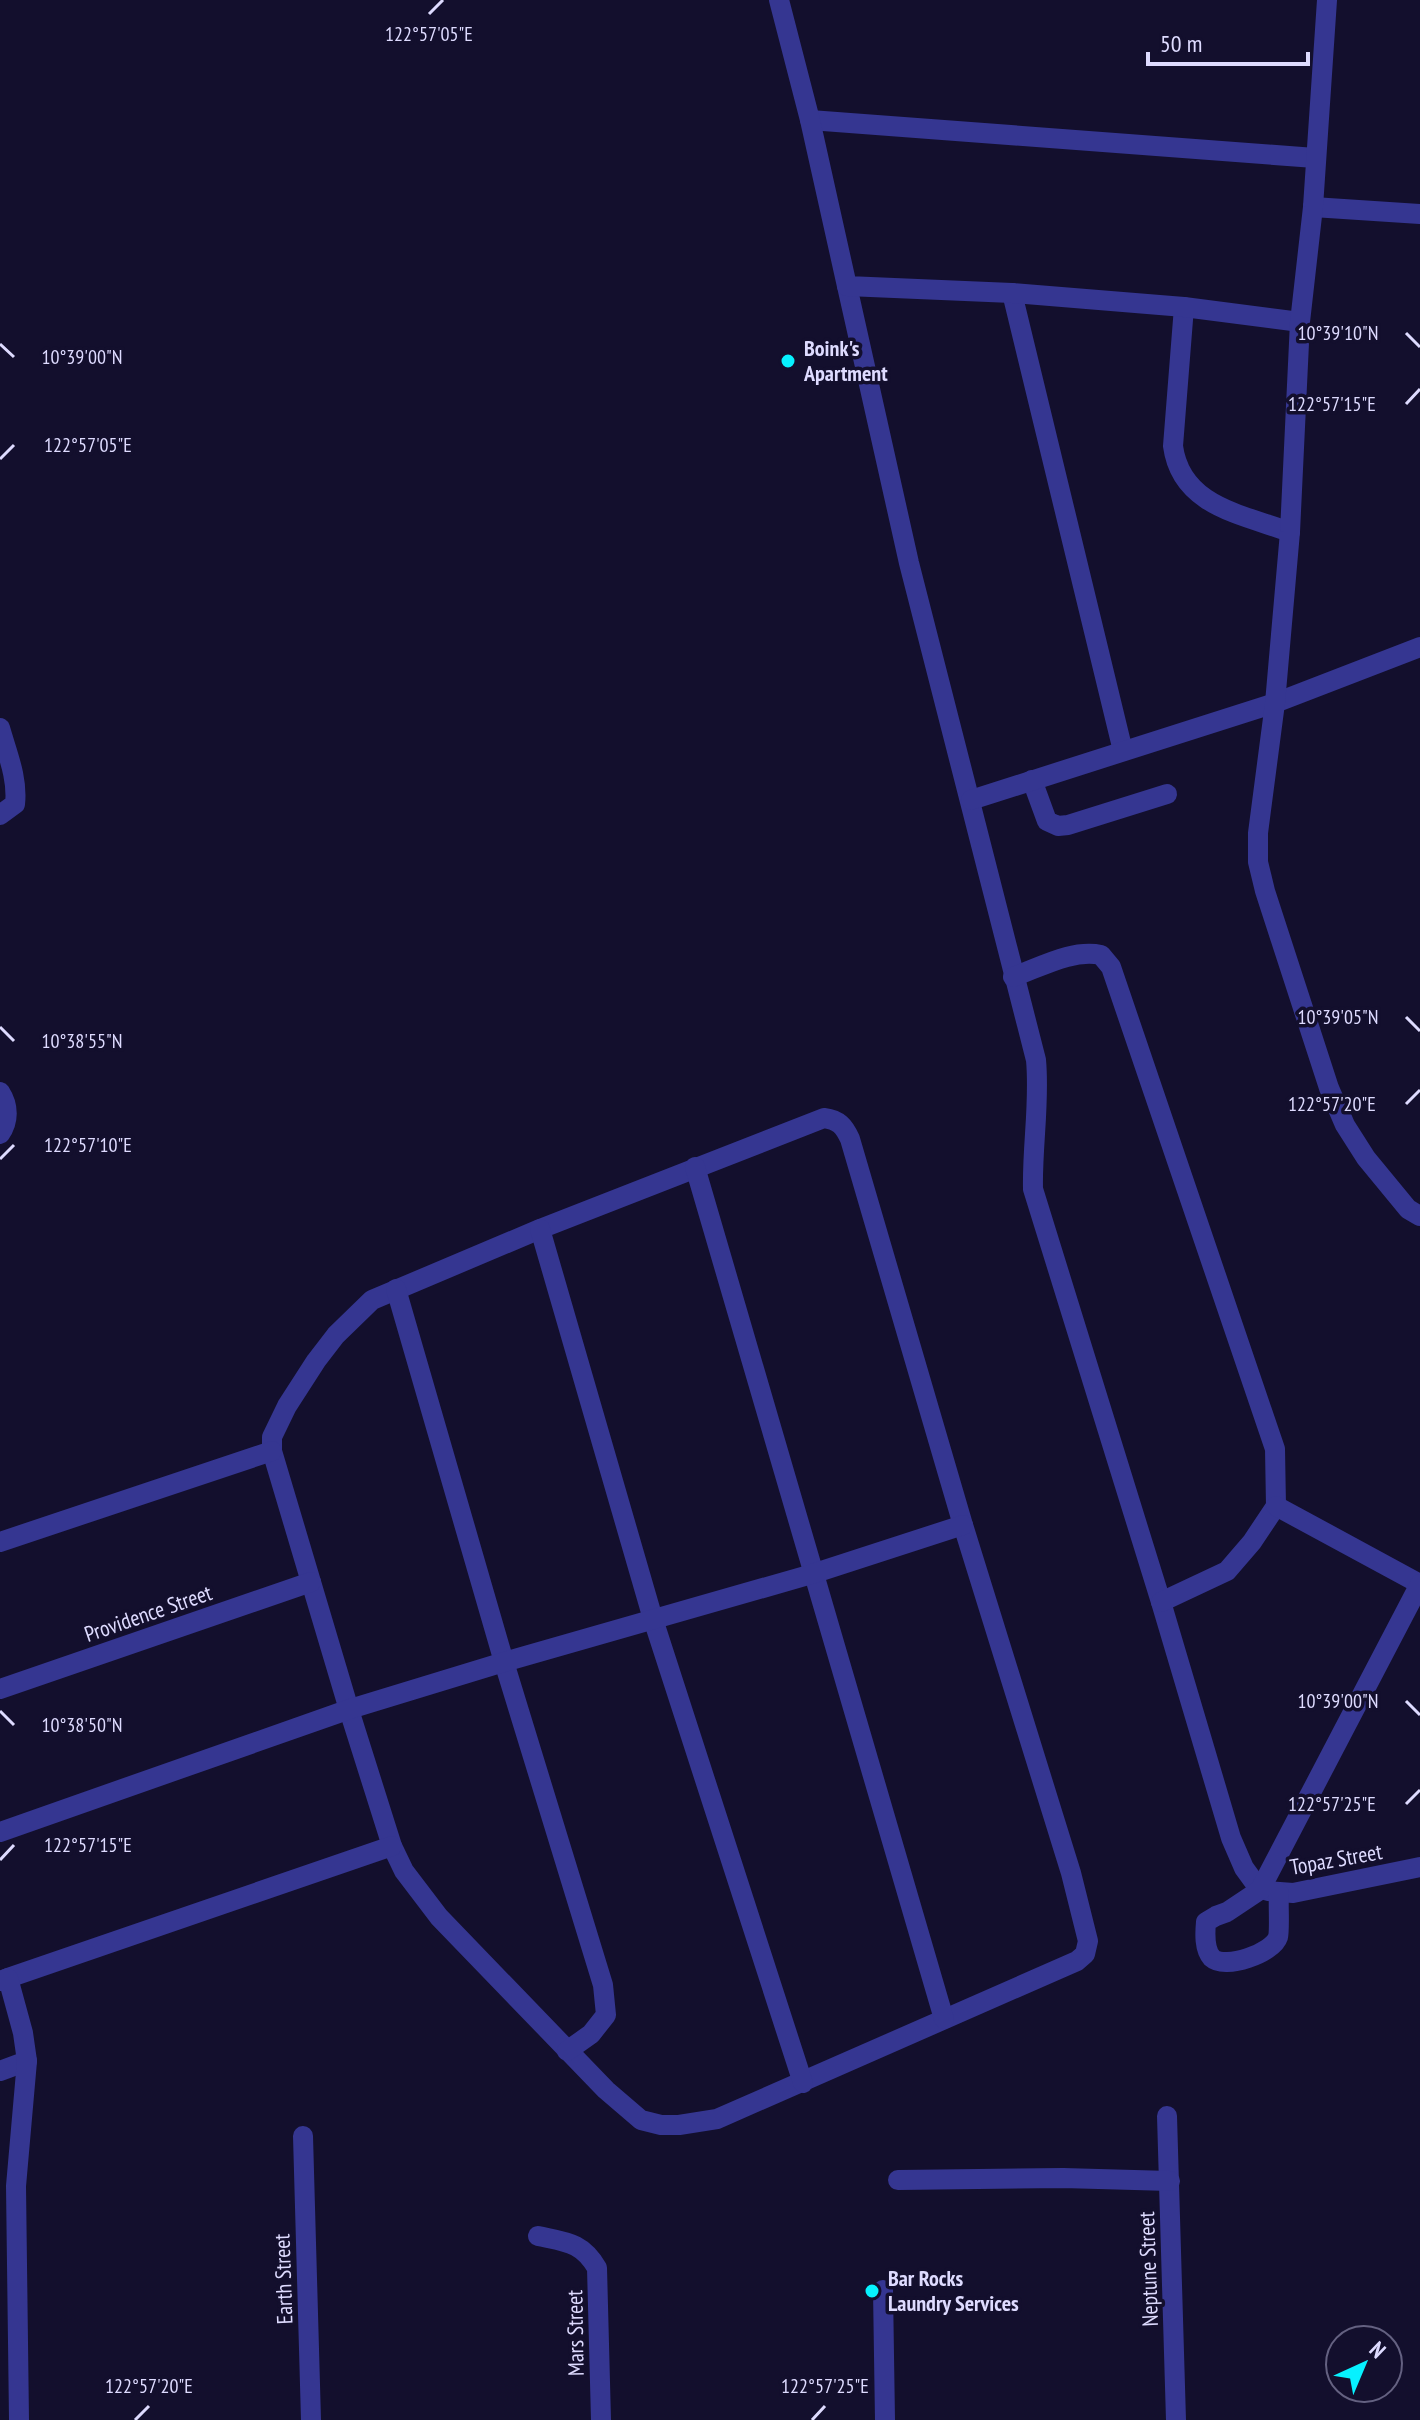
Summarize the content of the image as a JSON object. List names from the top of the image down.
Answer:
{
  "streets": {
    "street": [
      "Providence Street",
      "Topaz Street",
      "Neptune Street",
      "Earth Street",
      "Mars Street"
    ]
  },
  "places": ["Boink's Apartment", "Bar Rocks Laundry Services"],
  "scale_bar": "50 m",
  "north": "top right",
  "coordinates": [
    "122°57'05\"E",
    "10°39'10\"N",
    "10°39'00\"N",
    "122°57'15\"E",
    "10°39'05\"N",
    "10°38'55\"N",
    "122°57'20\"E",
    "122°57'10\"E",
    "10°38'50\"N",
    "122°57'25\"E"
  ]
}
